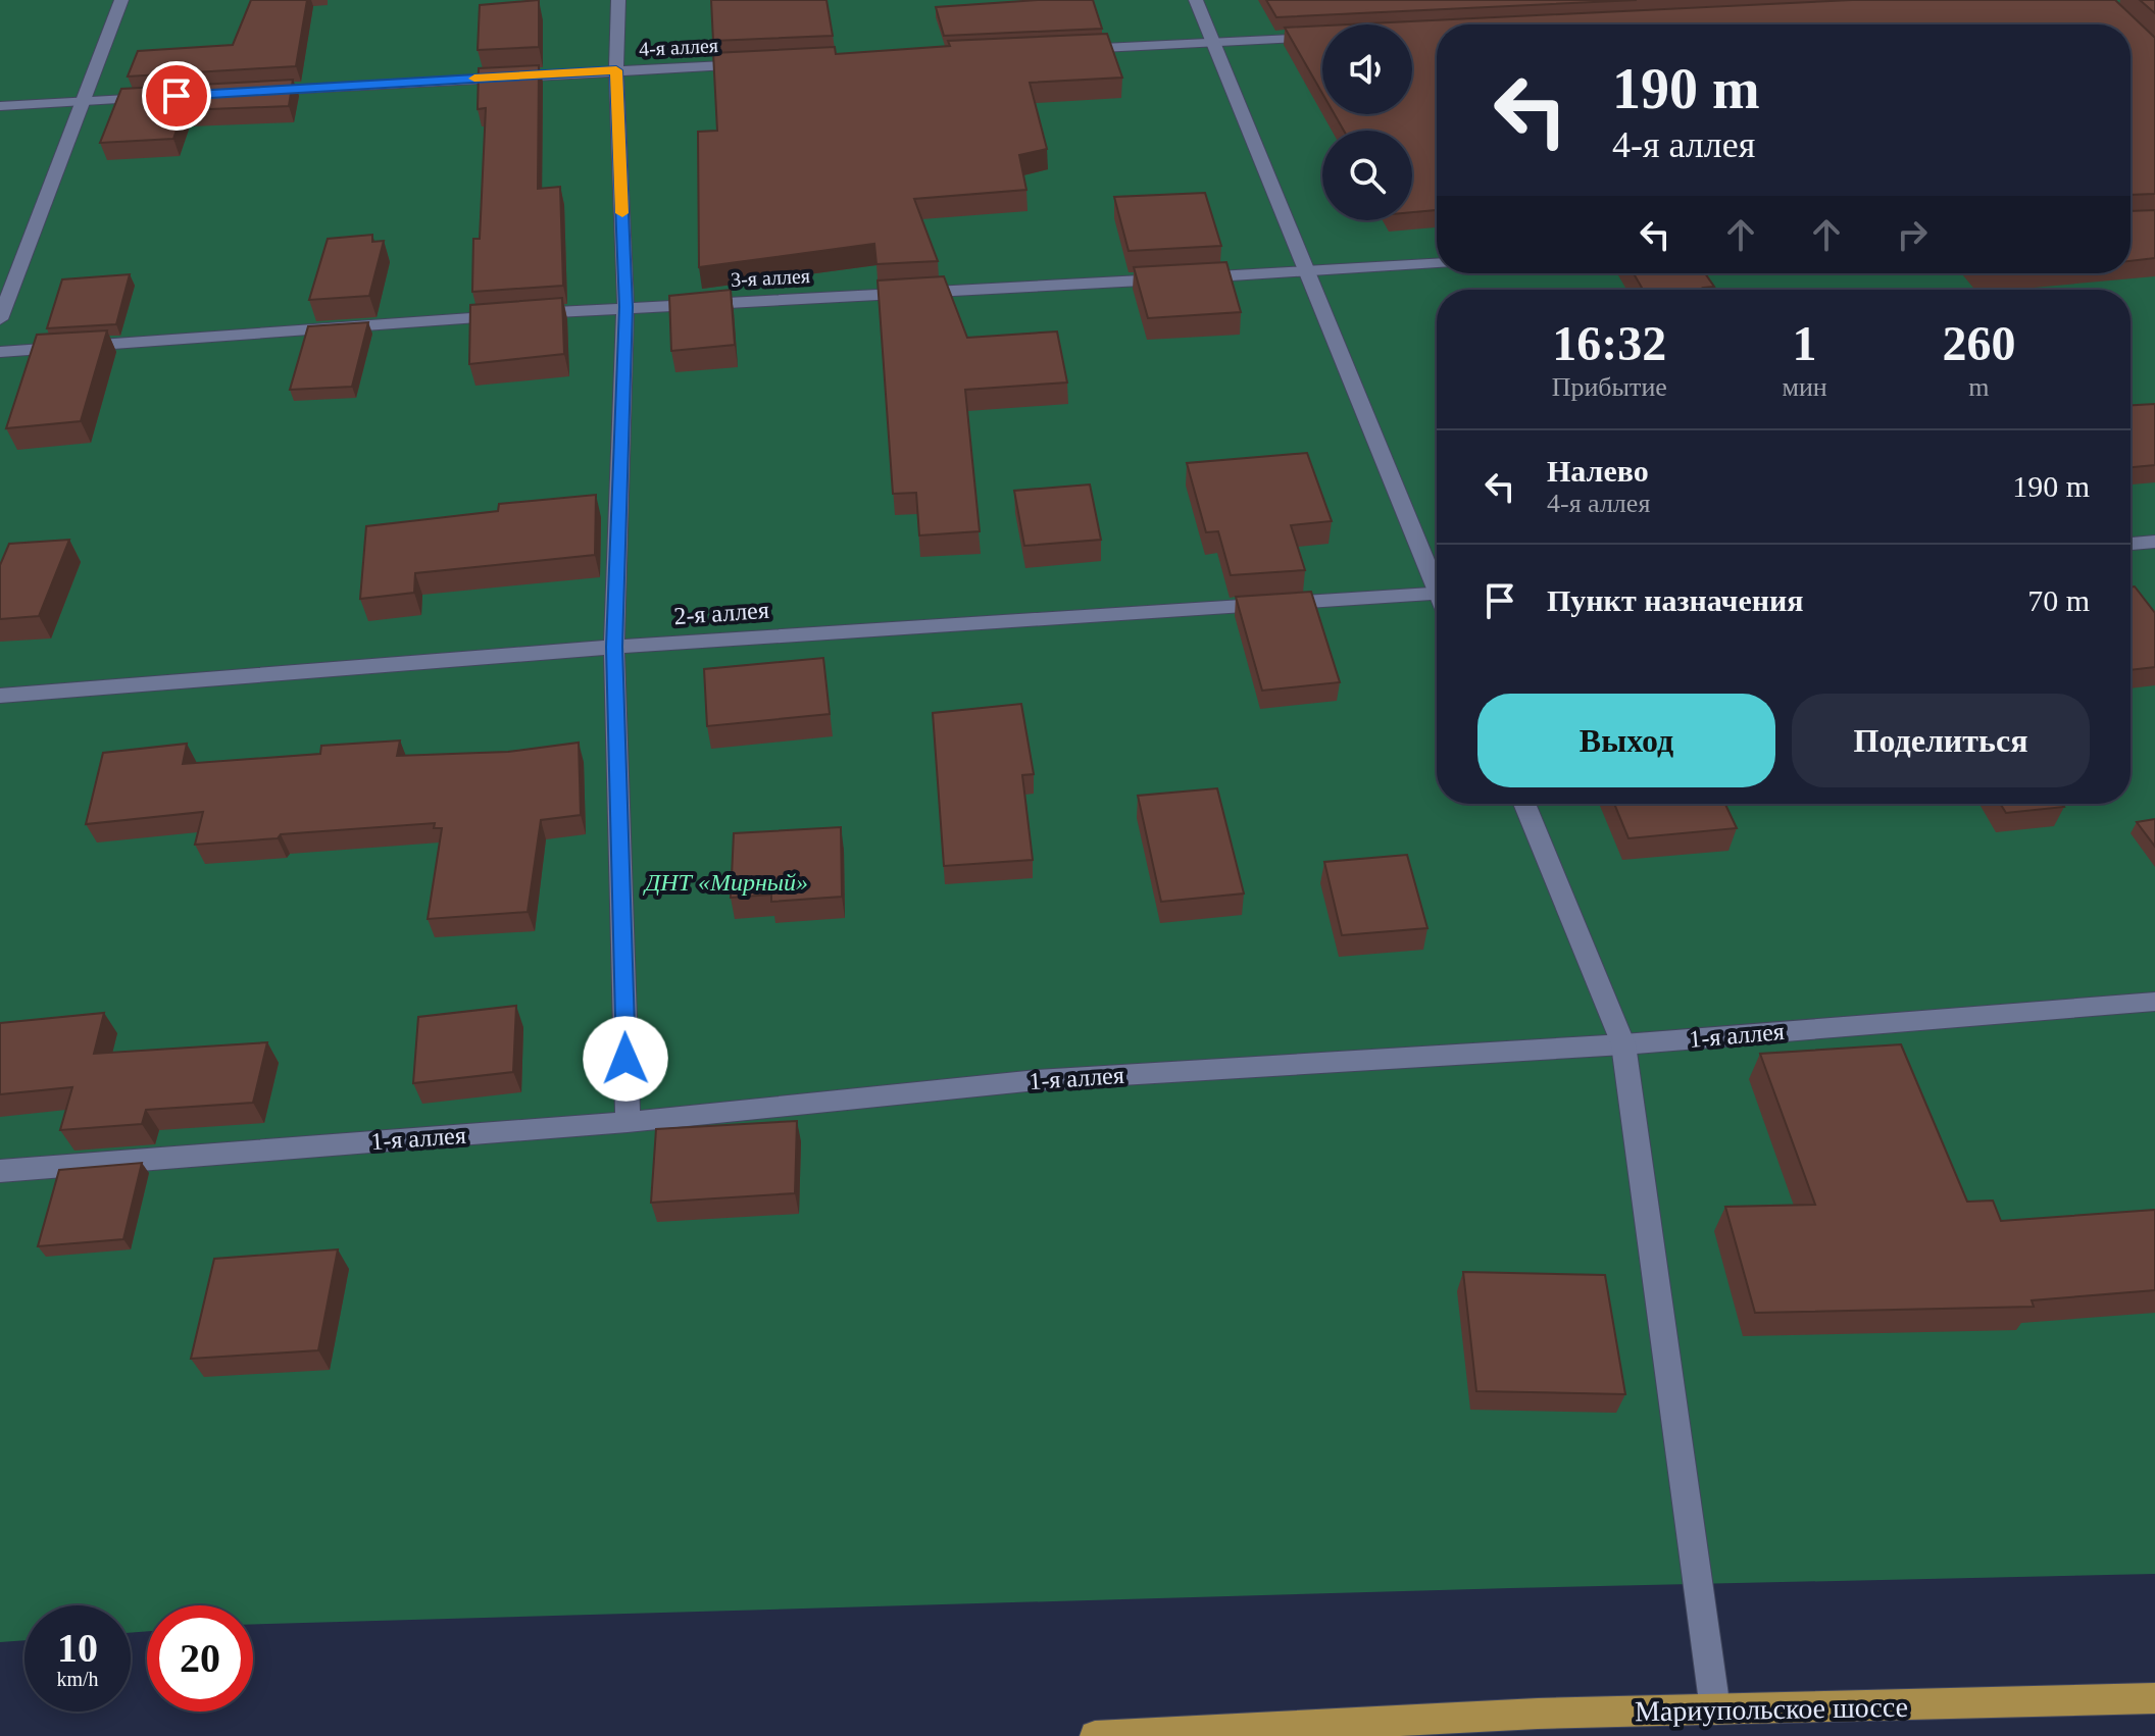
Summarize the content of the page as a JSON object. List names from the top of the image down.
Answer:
{
  "streets": {
    "main road": ["Мариупольское шоссе"],
    "street": [
      "4-я аллея",
      "3-я аллея",
      "2-я аллея",
      "1-я аллея"
    ]
  },
  "parks": ["ДНТ «Мирный»"],
  "page": {
    "turn": ["190 m", "4-я аллея"],
    "eta": [
      "16:32",
      "Прибытие",
      "1",
      "мин",
      "260",
      "m"
    ],
    "list": [
      {
        "name": "Налево",
        "note": "4-я аллея",
        "value": "190 m"
      },
      {
        "name": "Пункт назначения",
        "value": "70 m"
      }
    ],
    "buttons": ["Выход", "Поделиться"],
    "speed": "10 km/h",
    "limit": "20"
  }
}
